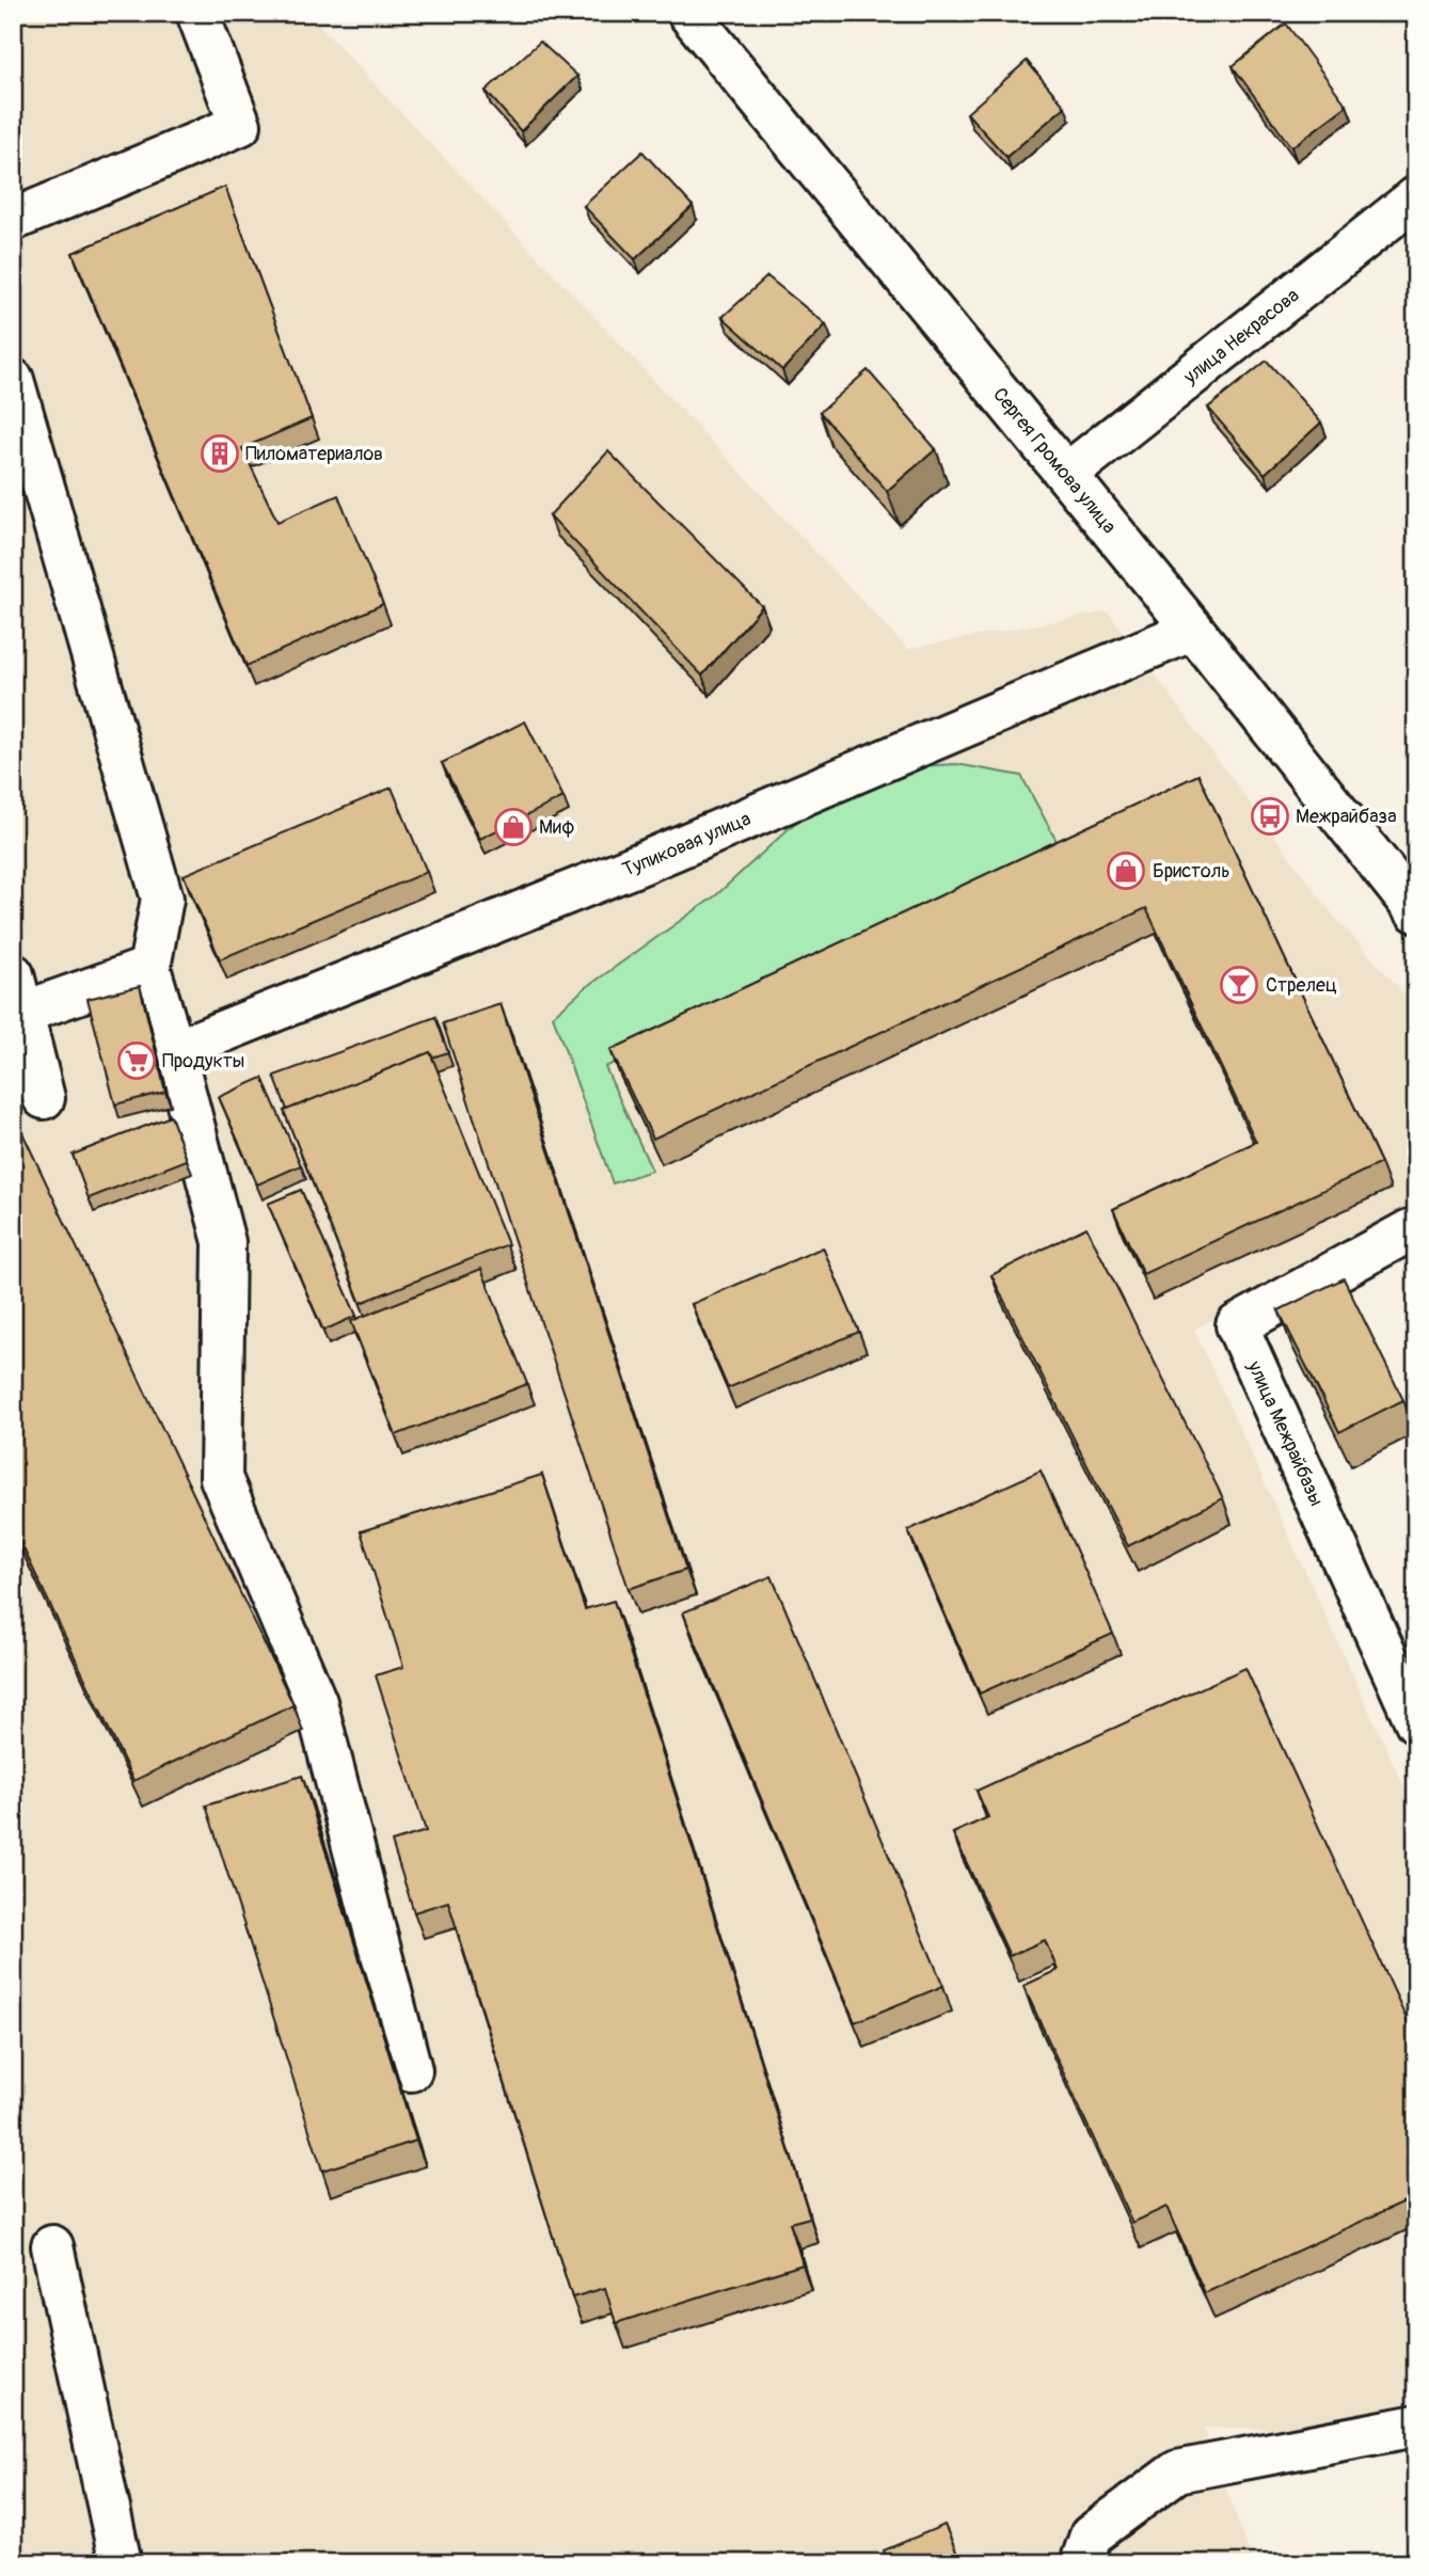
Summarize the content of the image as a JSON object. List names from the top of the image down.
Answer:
{
  "streets": {
    "street": [
      "улица Некрасова",
      "Сергея Громова улица",
      "Тупиковая улица",
      "улица Межрайбазы"
    ]
  },
  "crossings": [
    ["улица Некрасова", "Сергея Громова улица"],
    ["Сергея Громова улица", "Тупиковая улица"]
  ],
  "places": {
    "building": ["Пиломатериалов"],
    "bus stop": ["Межрайбаза"],
    "shop": ["Миф", "Бристоль"],
    "bar": ["Стрелец"],
    "supermarket": ["Продукты"]
  }
}
